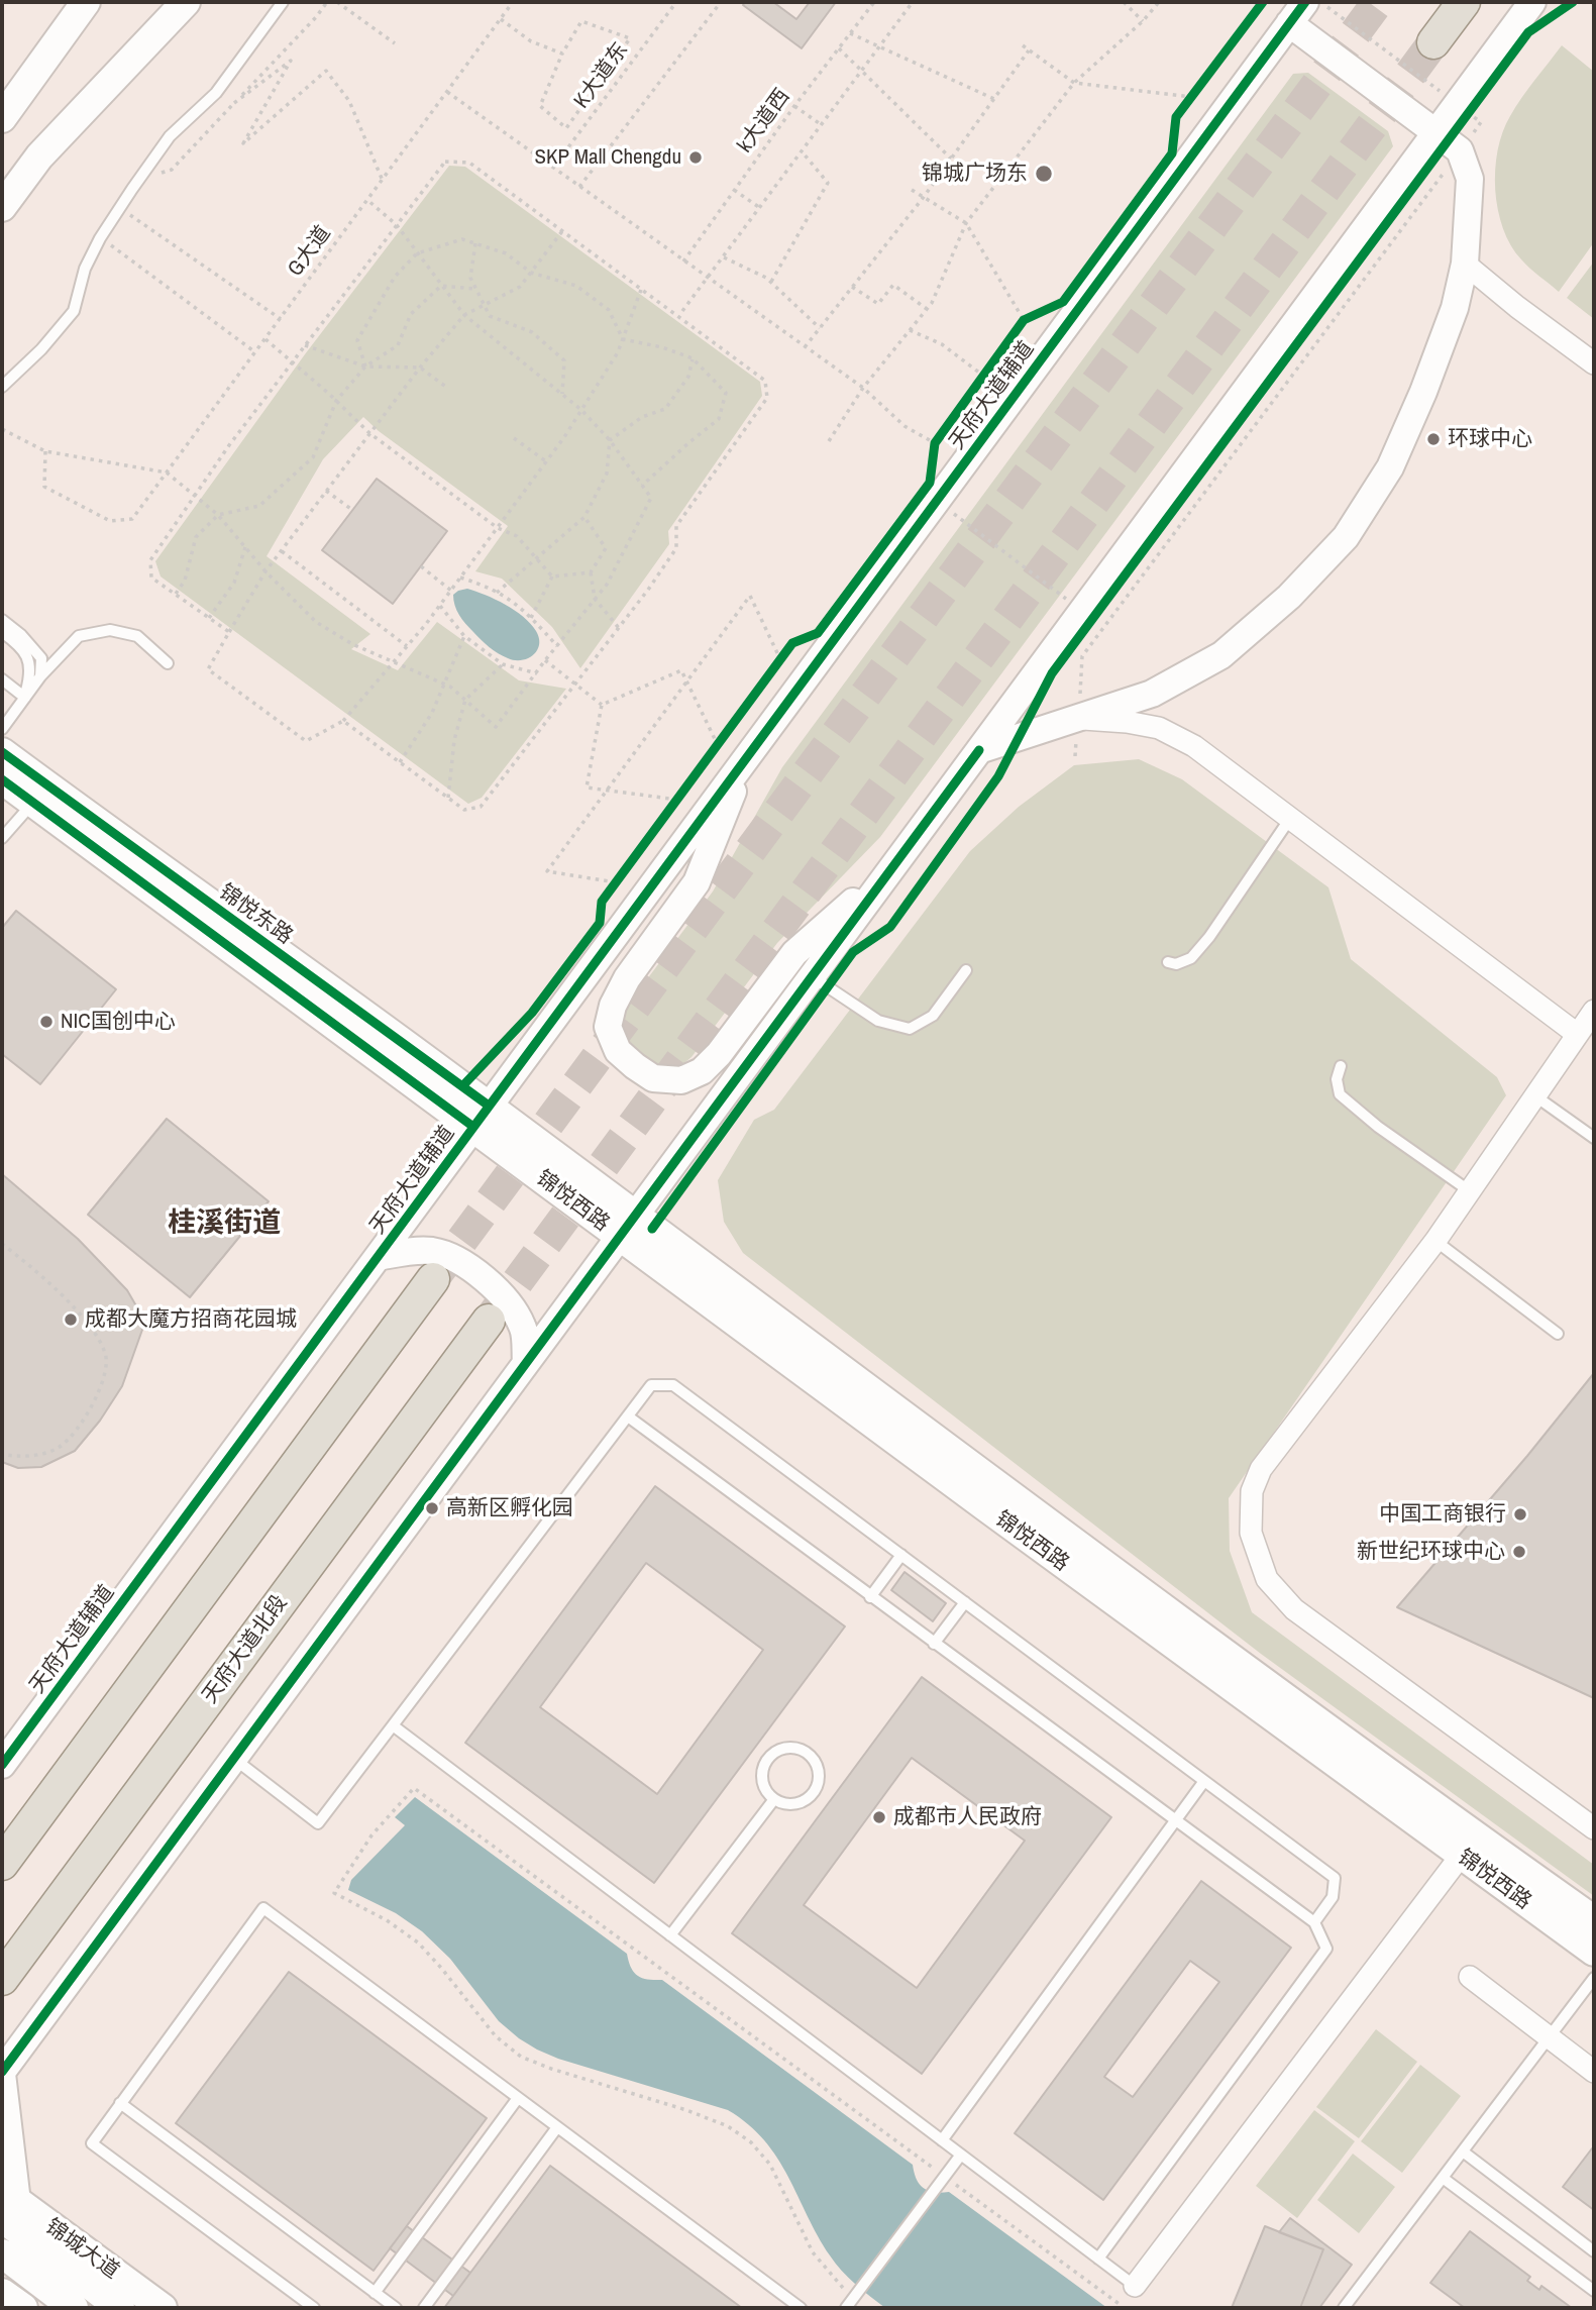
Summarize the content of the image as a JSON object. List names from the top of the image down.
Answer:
{
  "streets": {
    "main road": [
      "锦悦东路",
      "锦悦西路",
      "天府大道北段",
      "锦城大道"
    ],
    "street": ["天府大道辅道"],
    "path": ["K大道东", "k大道西", "G大道"]
  },
  "crossings": [
    ["天府大道辅道", "锦悦东路"],
    ["天府大道辅道", "锦悦西路"],
    ["锦悦东路", "锦悦西路"]
  ],
  "districts": ["桂溪街道"],
  "places": [
    "SKP Mall Chengdu",
    "锦城广场东",
    "环球中心",
    "NIC国创中心",
    "成都大魔方招商花园城",
    "高新区孵化园",
    "中国工商银行",
    "新世纪环球中心",
    "成都市人民政府"
  ]
}
